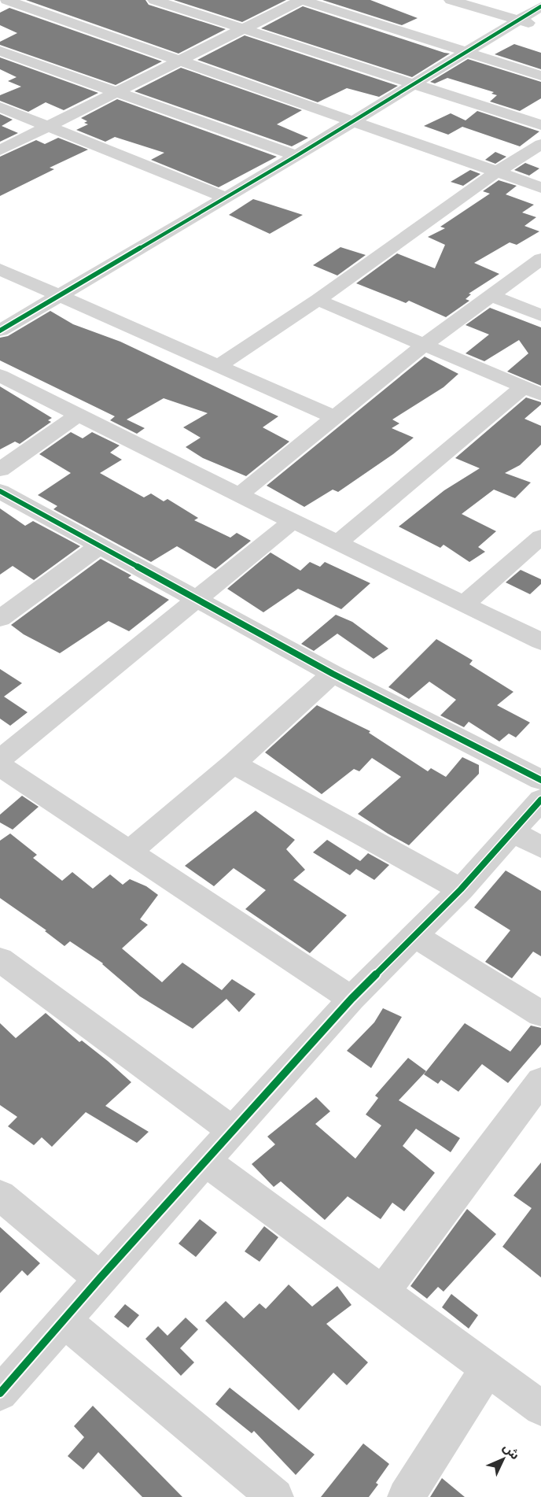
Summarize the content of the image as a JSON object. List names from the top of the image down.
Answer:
{
  "north": "top right"
}
